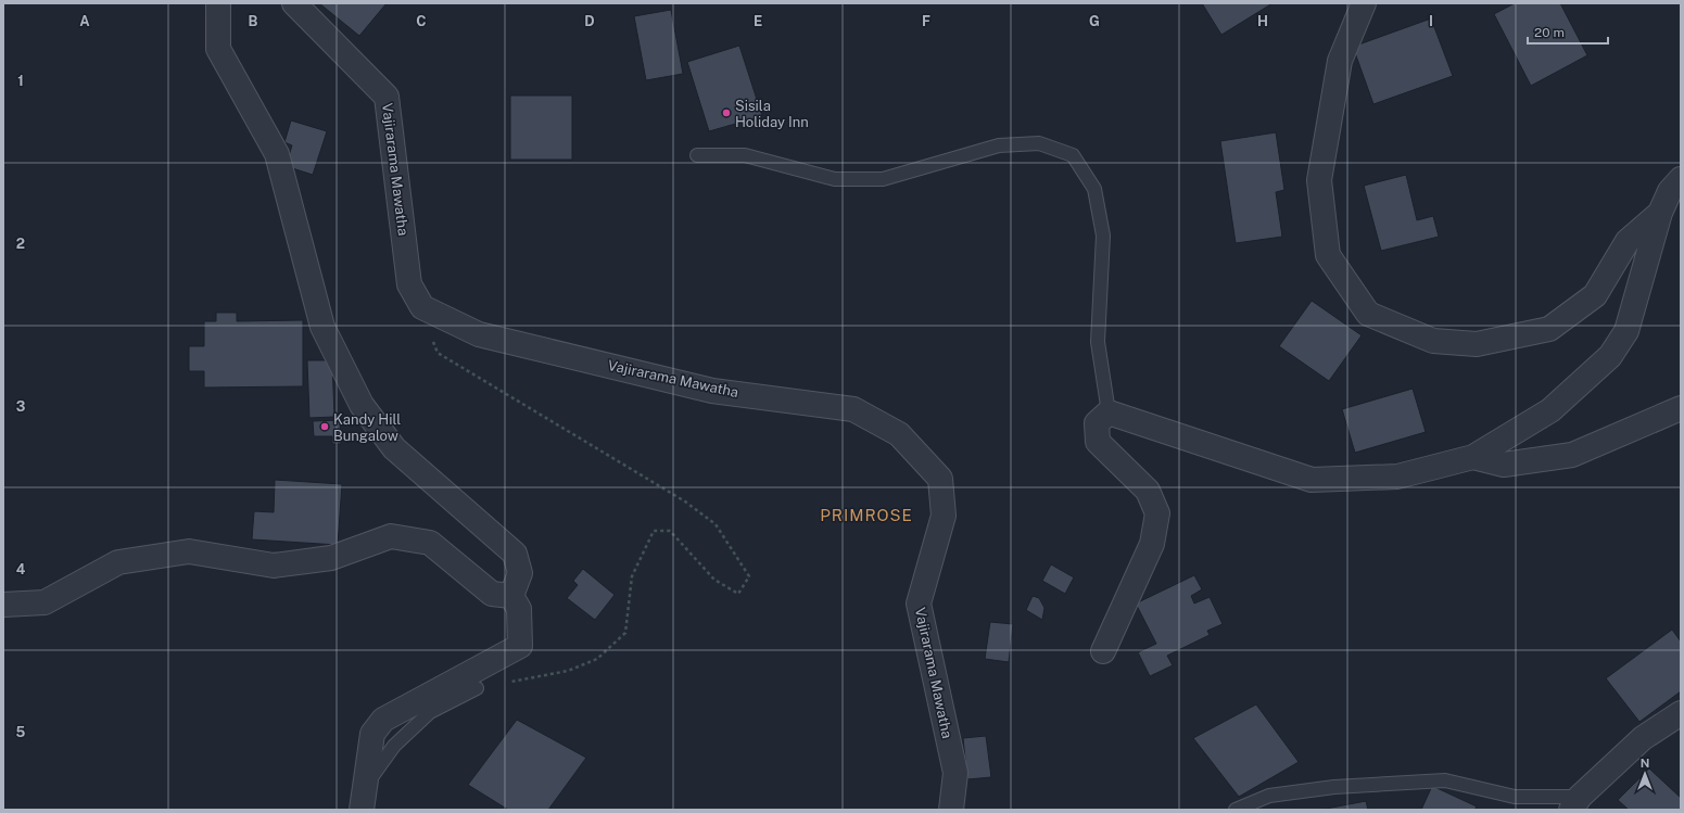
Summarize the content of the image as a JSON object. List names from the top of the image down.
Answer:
{
  "streets": {
    "street": ["Vajirarama Mawatha"]
  },
  "districts": ["PRIMROSE"],
  "places": ["Sisila Holiday Inn", "Kandy Hill Bungalow"],
  "scale_bar": "20 m",
  "north": "top",
  "grid": {
    "columns": [
      "A",
      "B",
      "C",
      "D",
      "E",
      "F",
      "G",
      "H",
      "I"
    ],
    "rows": [
      "1",
      "2",
      "3",
      "4",
      "5"
    ]
  }
}
